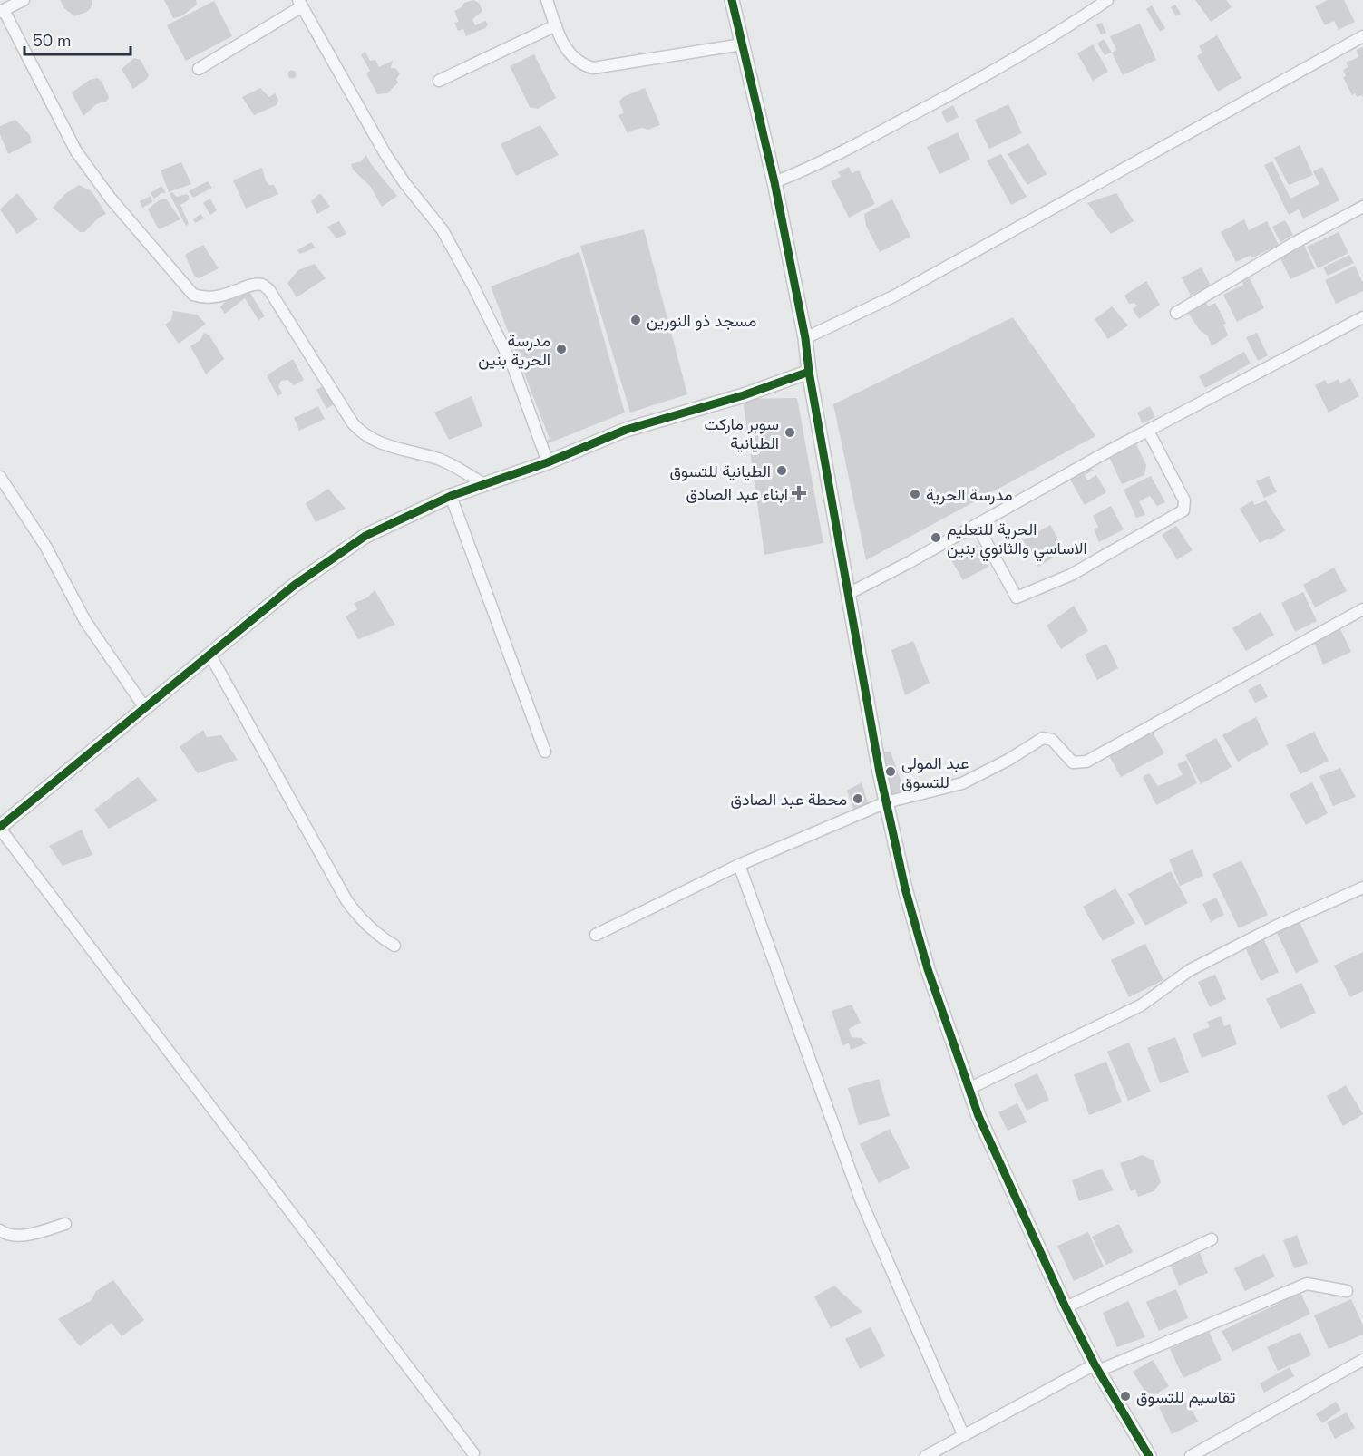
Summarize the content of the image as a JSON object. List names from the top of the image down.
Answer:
{
  "places": {
    "other": [
      "مسجد ذو النورين",
      "مدرسة الحرية بنين",
      "سوبر ماركت الطيانية",
      "الطيانية للتسوق",
      "مدرسة الحرية",
      "الحرية للتعليم الاساسي والثانوي بنين",
      "عبد المولى للتسوق",
      "محطة عبد الصادق",
      "تقاسيم للتسوق"
    ],
    "health": ["ابناء عبد الصادق"]
  },
  "scale_bar": "50 m"
}
